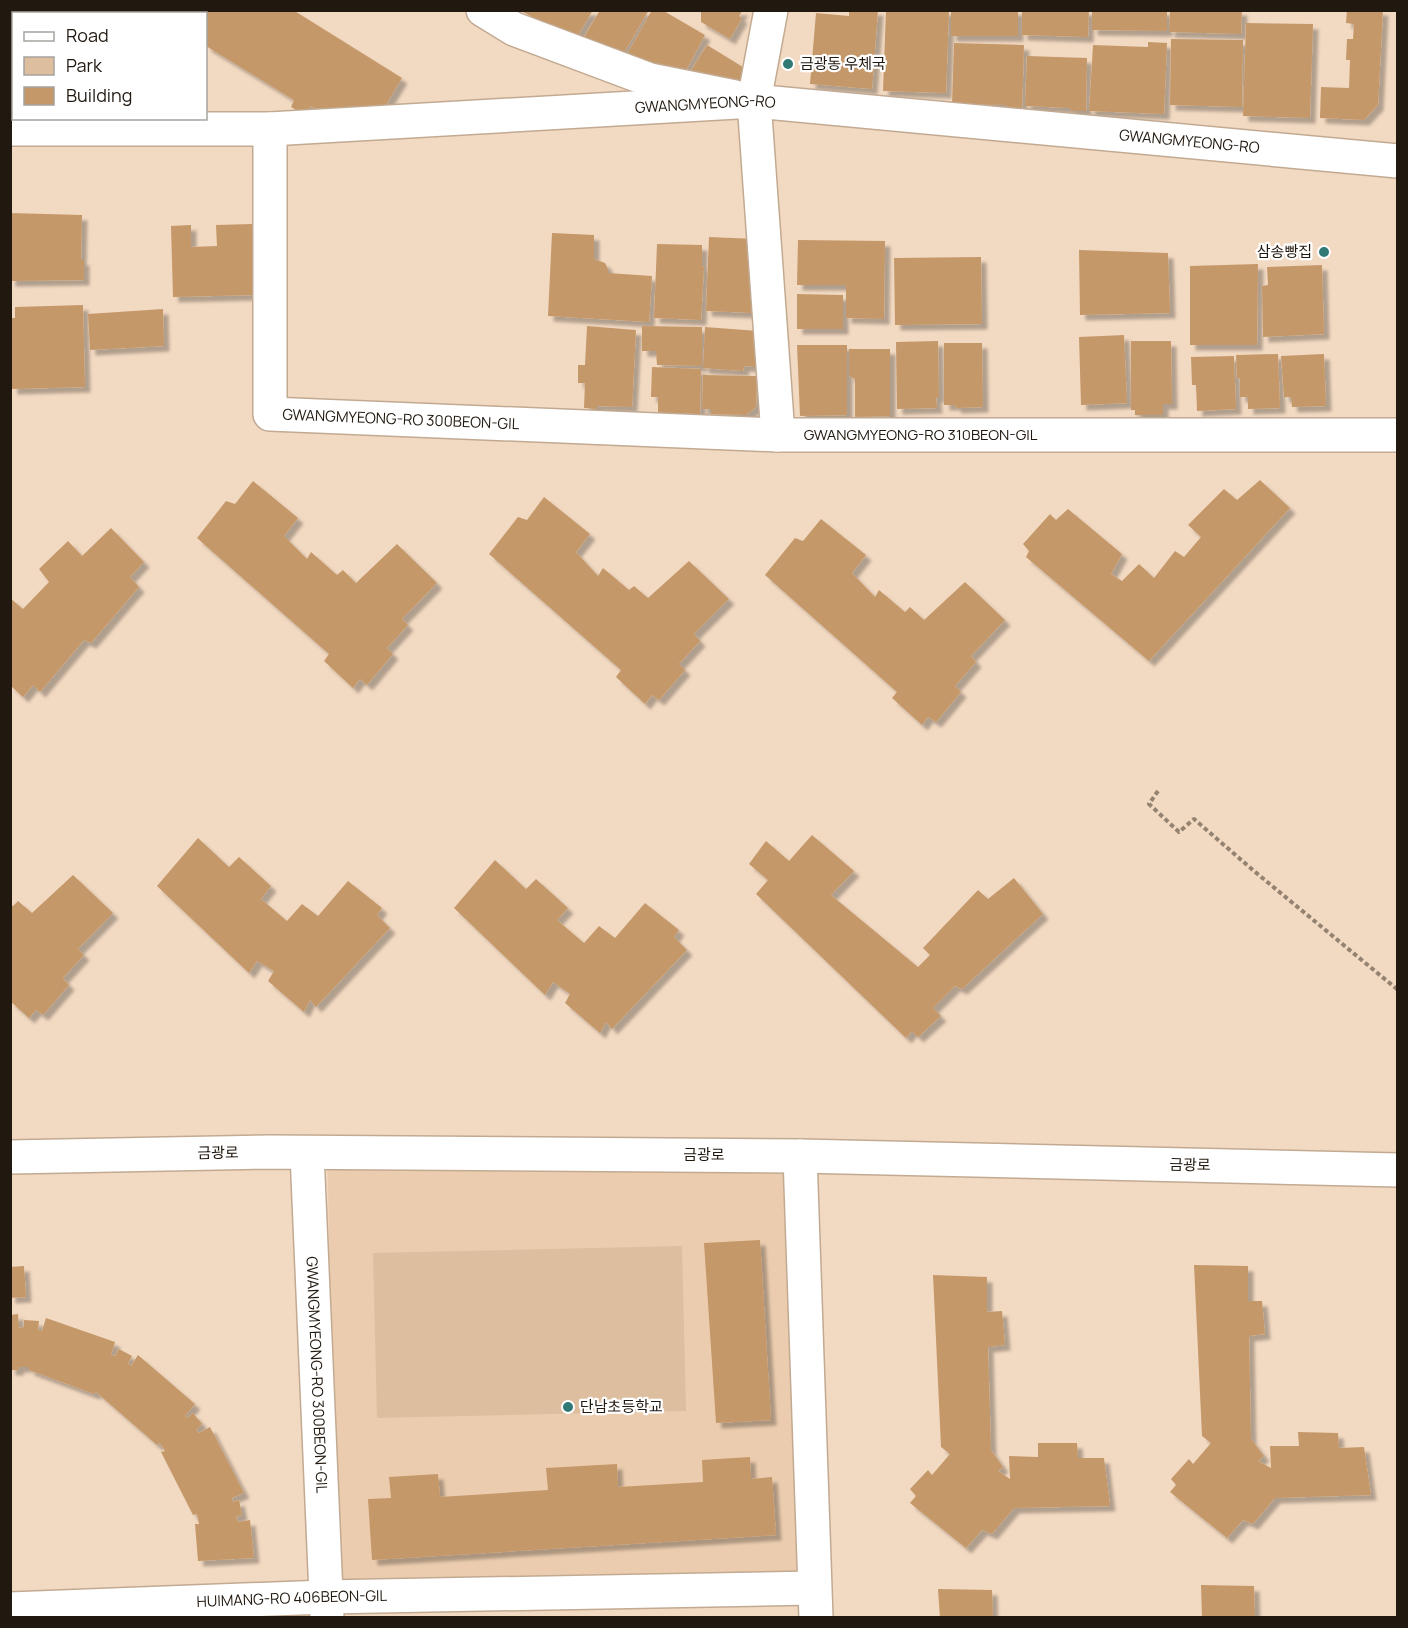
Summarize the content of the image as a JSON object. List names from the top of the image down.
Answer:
{
  "streets": {
    "street": [
      "GWANGMYEONG-RO",
      "GWANGMYEONG-RO 300BEON-GIL",
      "GWANGMYEONG-RO 310BEON-GIL",
      "금광로",
      "HUIMANG-RO 406BEON-GIL"
    ]
  },
  "crossings": [
    ["GWANGMYEONG-RO", "GWANGMYEONG-RO 300BEON-GIL"],
    ["GWANGMYEONG-RO 300BEON-GIL", "GWANGMYEONG-RO 310BEON-GIL"],
    ["GWANGMYEONG-RO 300BEON-GIL", "금광로"],
    ["GWANGMYEONG-RO 300BEON-GIL", "HUIMANG-RO 406BEON-GIL"]
  ],
  "places": ["금광동 우체국", "삼송빵집", "단남초등학교"],
  "legend": ["Road", "Park", "Building"]
}
